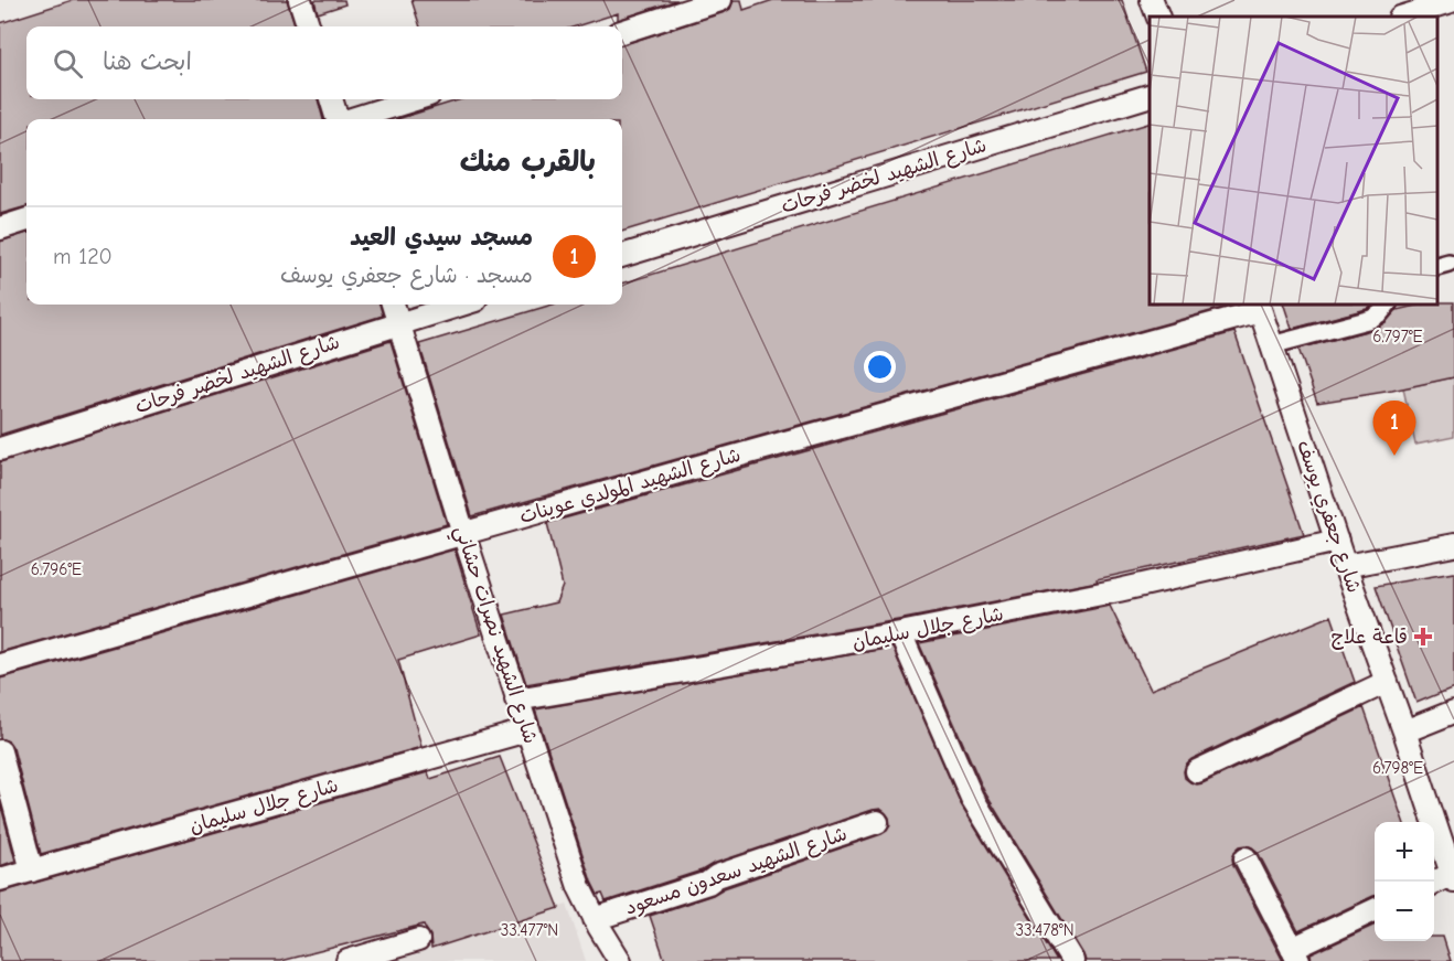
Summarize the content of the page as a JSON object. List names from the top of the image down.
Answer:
{
  "streets": {
    "street": [
      "شارع الشهيد لخضر فرحات",
      "شارع الشهيد المولدي عوينات",
      "شارع جعفري يوسف",
      "شارع جلال سليمان",
      "شارع الشهيد نصرات حشاني",
      "شارع الشهيد سعدون مسعود"
    ]
  },
  "crossings": [
    ["شارع الشهيد لخضر فرحات", "شارع الشهيد نصرات حشاني"],
    ["شارع الشهيد المولدي عوينات", "شارع جعفري يوسف"],
    ["شارع الشهيد المولدي عوينات", "شارع الشهيد نصرات حشاني"],
    ["شارع جعفري يوسف", "شارع جلال سليمان"],
    ["شارع جلال سليمان", "شارع الشهيد نصرات حشاني"],
    ["شارع الشهيد نصرات حشاني", "شارع الشهيد سعدون مسعود"]
  ],
  "places": {
    "health": ["قاعة علاج"]
  },
  "page": {
    "search": "ابحث هنا",
    "heading": "بالقرب منك",
    "list": [
      {
        "mark": "1",
        "name": "مسجد سيدي العيد",
        "note": "مسجد · شارع جعفري يوسف",
        "value": "120 m"
      }
    ],
    "pins": "1",
    "map_buttons": ["+", "−"]
  },
  "coordinates": [
    "6.797°E",
    "6.796°E",
    "6.798°E",
    "33.477°N",
    "33.478°N"
  ]
}
